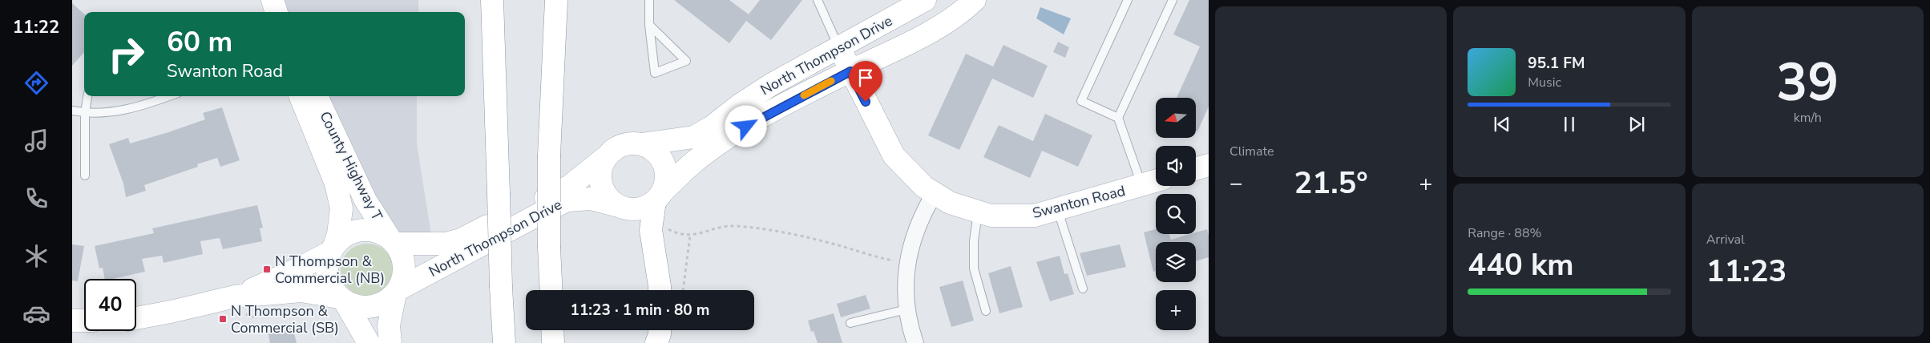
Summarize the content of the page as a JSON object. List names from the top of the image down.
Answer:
{
  "streets": {
    "main road": ["North Thompson Drive", "County Highway T", "Swanton Road"]
  },
  "crossings": [
    ["North Thompson Drive", "County Highway T"],
    ["North Thompson Drive", "Swanton Road"]
  ],
  "places": {
    "transit": ["N Thompson & Commercial (NB)", "N Thompson & Commercial (SB)"]
  },
  "north": "left",
  "page": {
    "tabs": "11:22",
    "tile": [
      "Climate",
      ["39", "km/h"],
      ["Range · 88%", "440 km"],
      ["Arrival", "11:23"]
    ],
    "turn": ["60 m", "Swanton Road"],
    "song": ["95.1 FM", "Music"],
    "map_buttons": "+",
    "heat": ["−", "21.5°", "+"],
    "limit": "40",
    "trip": "11:23 · 1 min · 80 m"
  }
}
